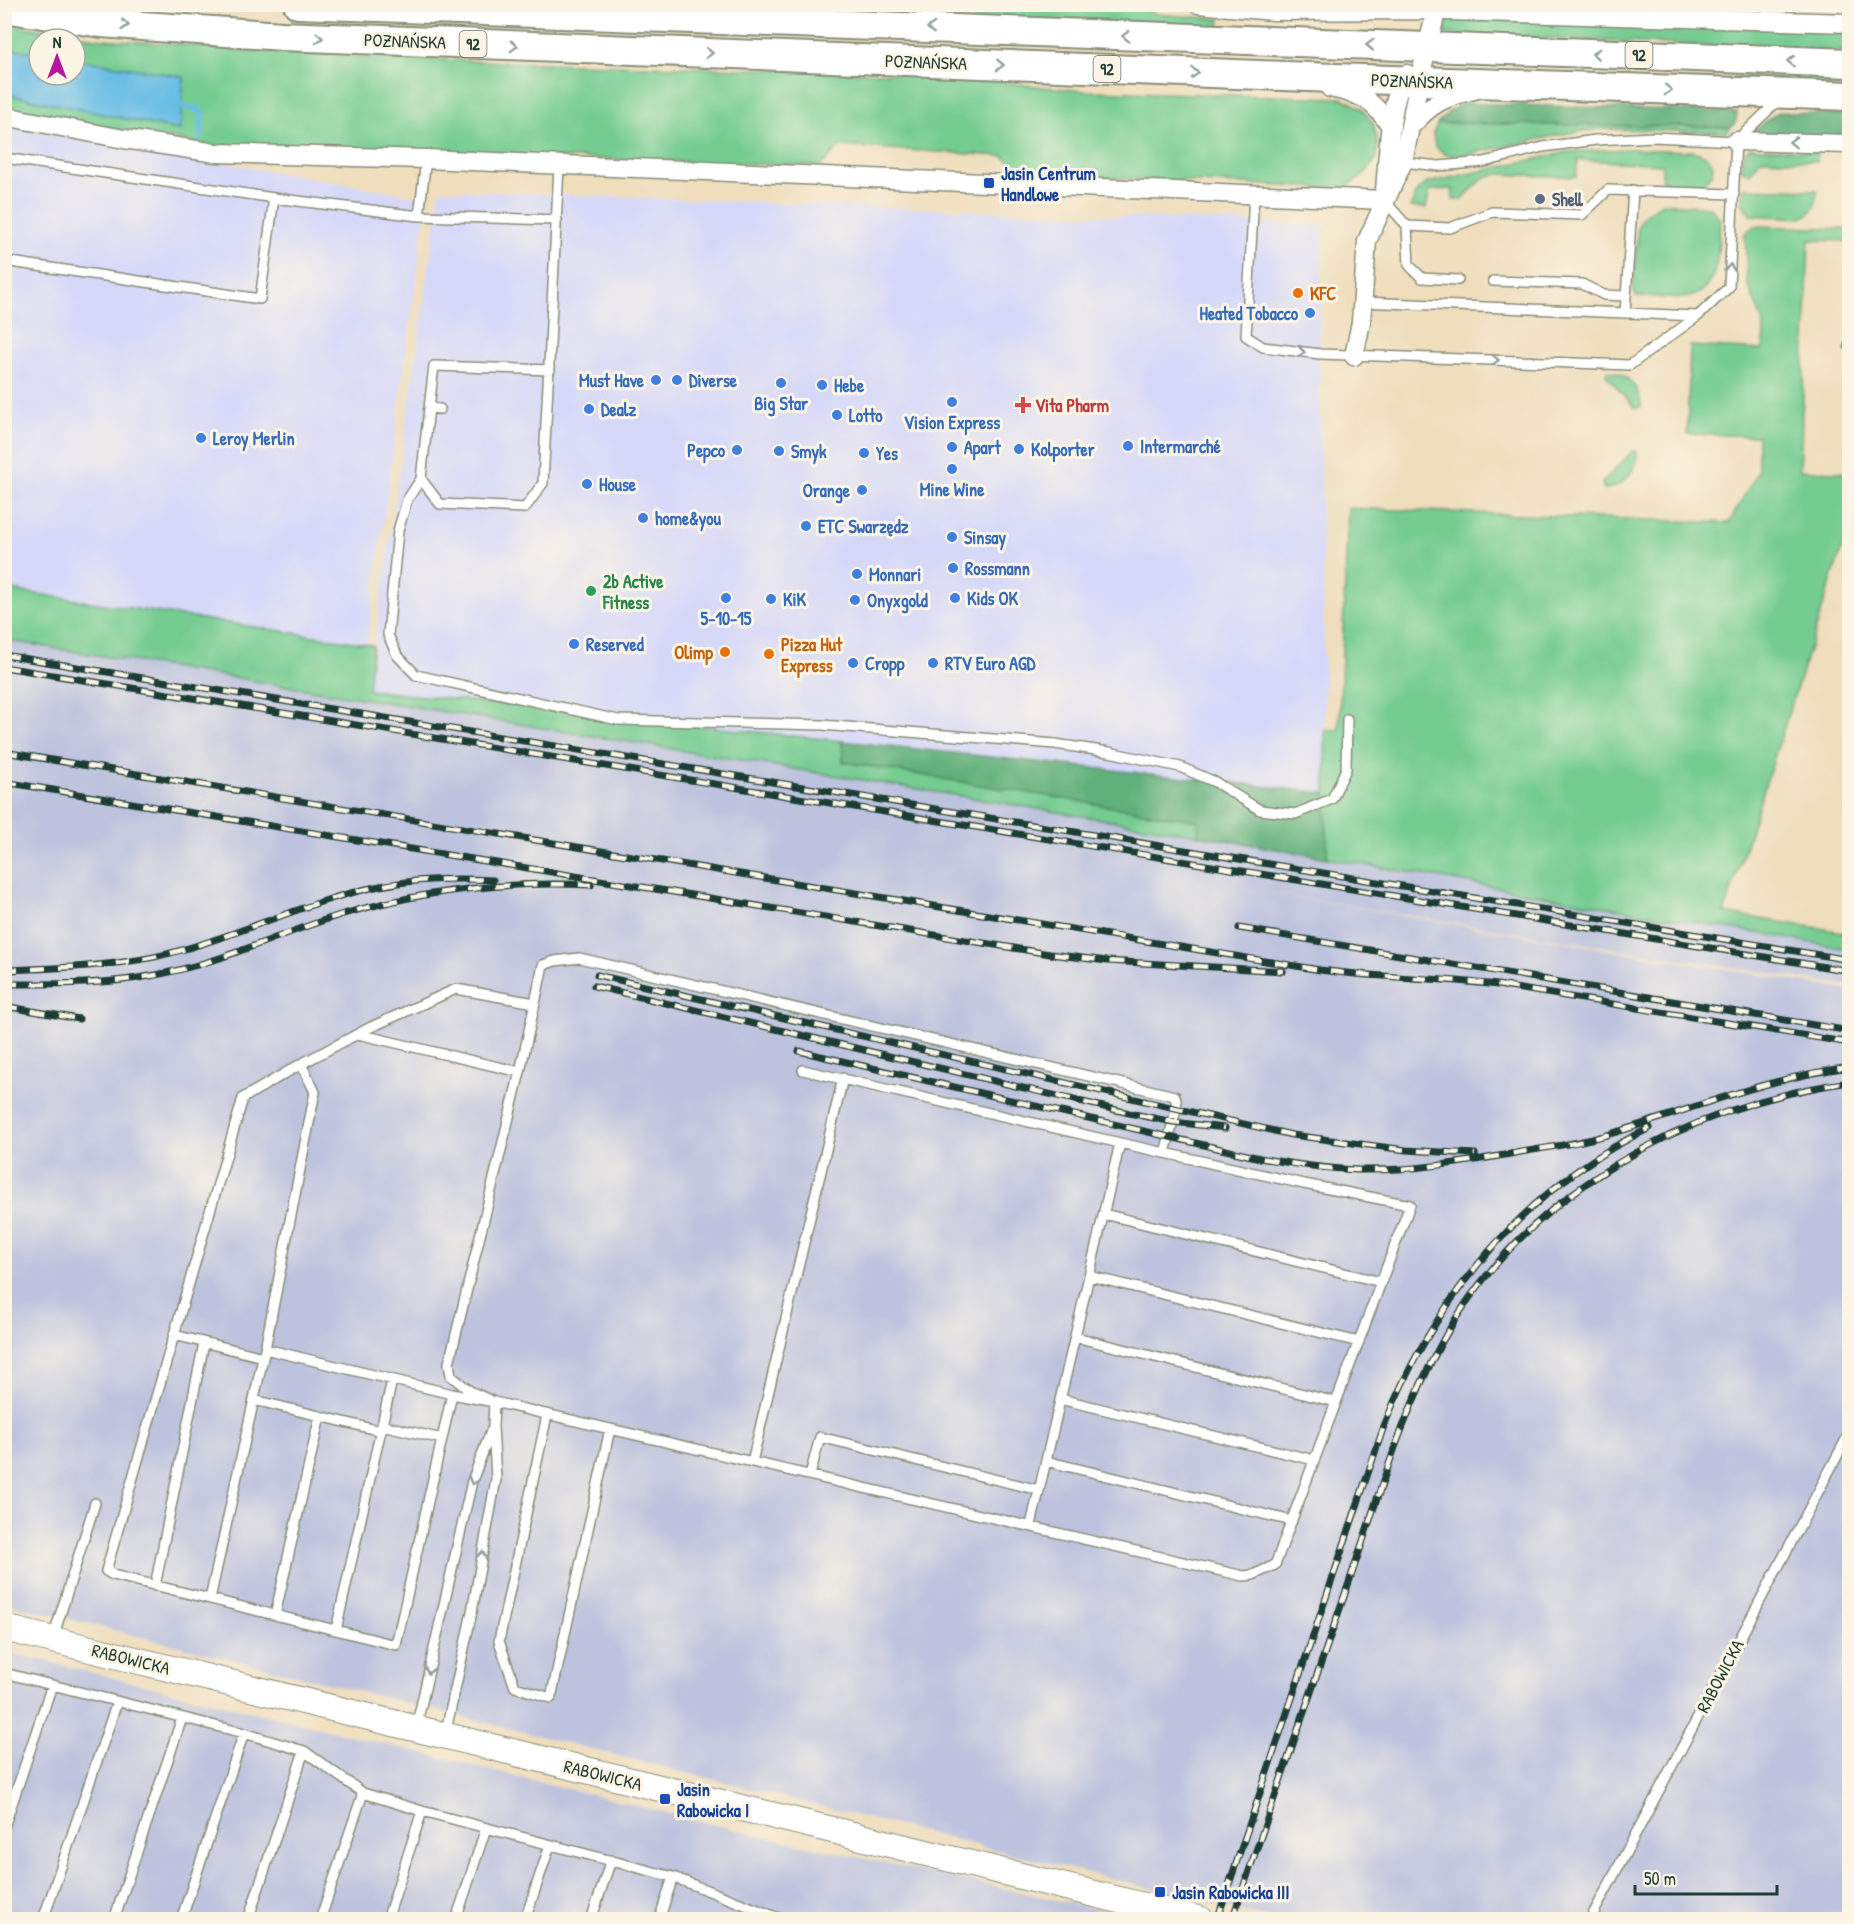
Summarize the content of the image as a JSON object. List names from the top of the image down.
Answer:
{
  "streets": {
    "main road": ["POZNAŃSKA", "92"],
    "street": ["RABOWICKA"]
  },
  "places": {
    "transit": ["Jasin Centrum Handlowe", "Jasin Rabowicka I", "Jasin Rabowicka III"],
    "other": [
      "Shell",
      "KFC",
      "Heated Tobacco",
      "Must Have",
      "Diverse",
      "Big Star",
      "Hebe",
      "Vision Express",
      "Dealz",
      "Lotto",
      "Leroy Merlin",
      "Intermarché",
      "Apart",
      "Kolporter",
      "Pepco",
      "Smyk",
      "Yes",
      "Mine Wine",
      "House",
      "Orange",
      "home&you",
      "ETC Swarzędz",
      "Sinsay",
      "Rossmann",
      "Monnari",
      "2b Active Fitness",
      "5-10-15",
      "Kids OK",
      "KiK",
      "Onyxgold",
      "Reserved",
      "Olimp",
      "Pizza Hut Express",
      "Cropp",
      "RTV Euro AGD"
    ],
    "health": ["Vita Pharm"]
  },
  "scale_bar": "50 m",
  "north": "top"
}
